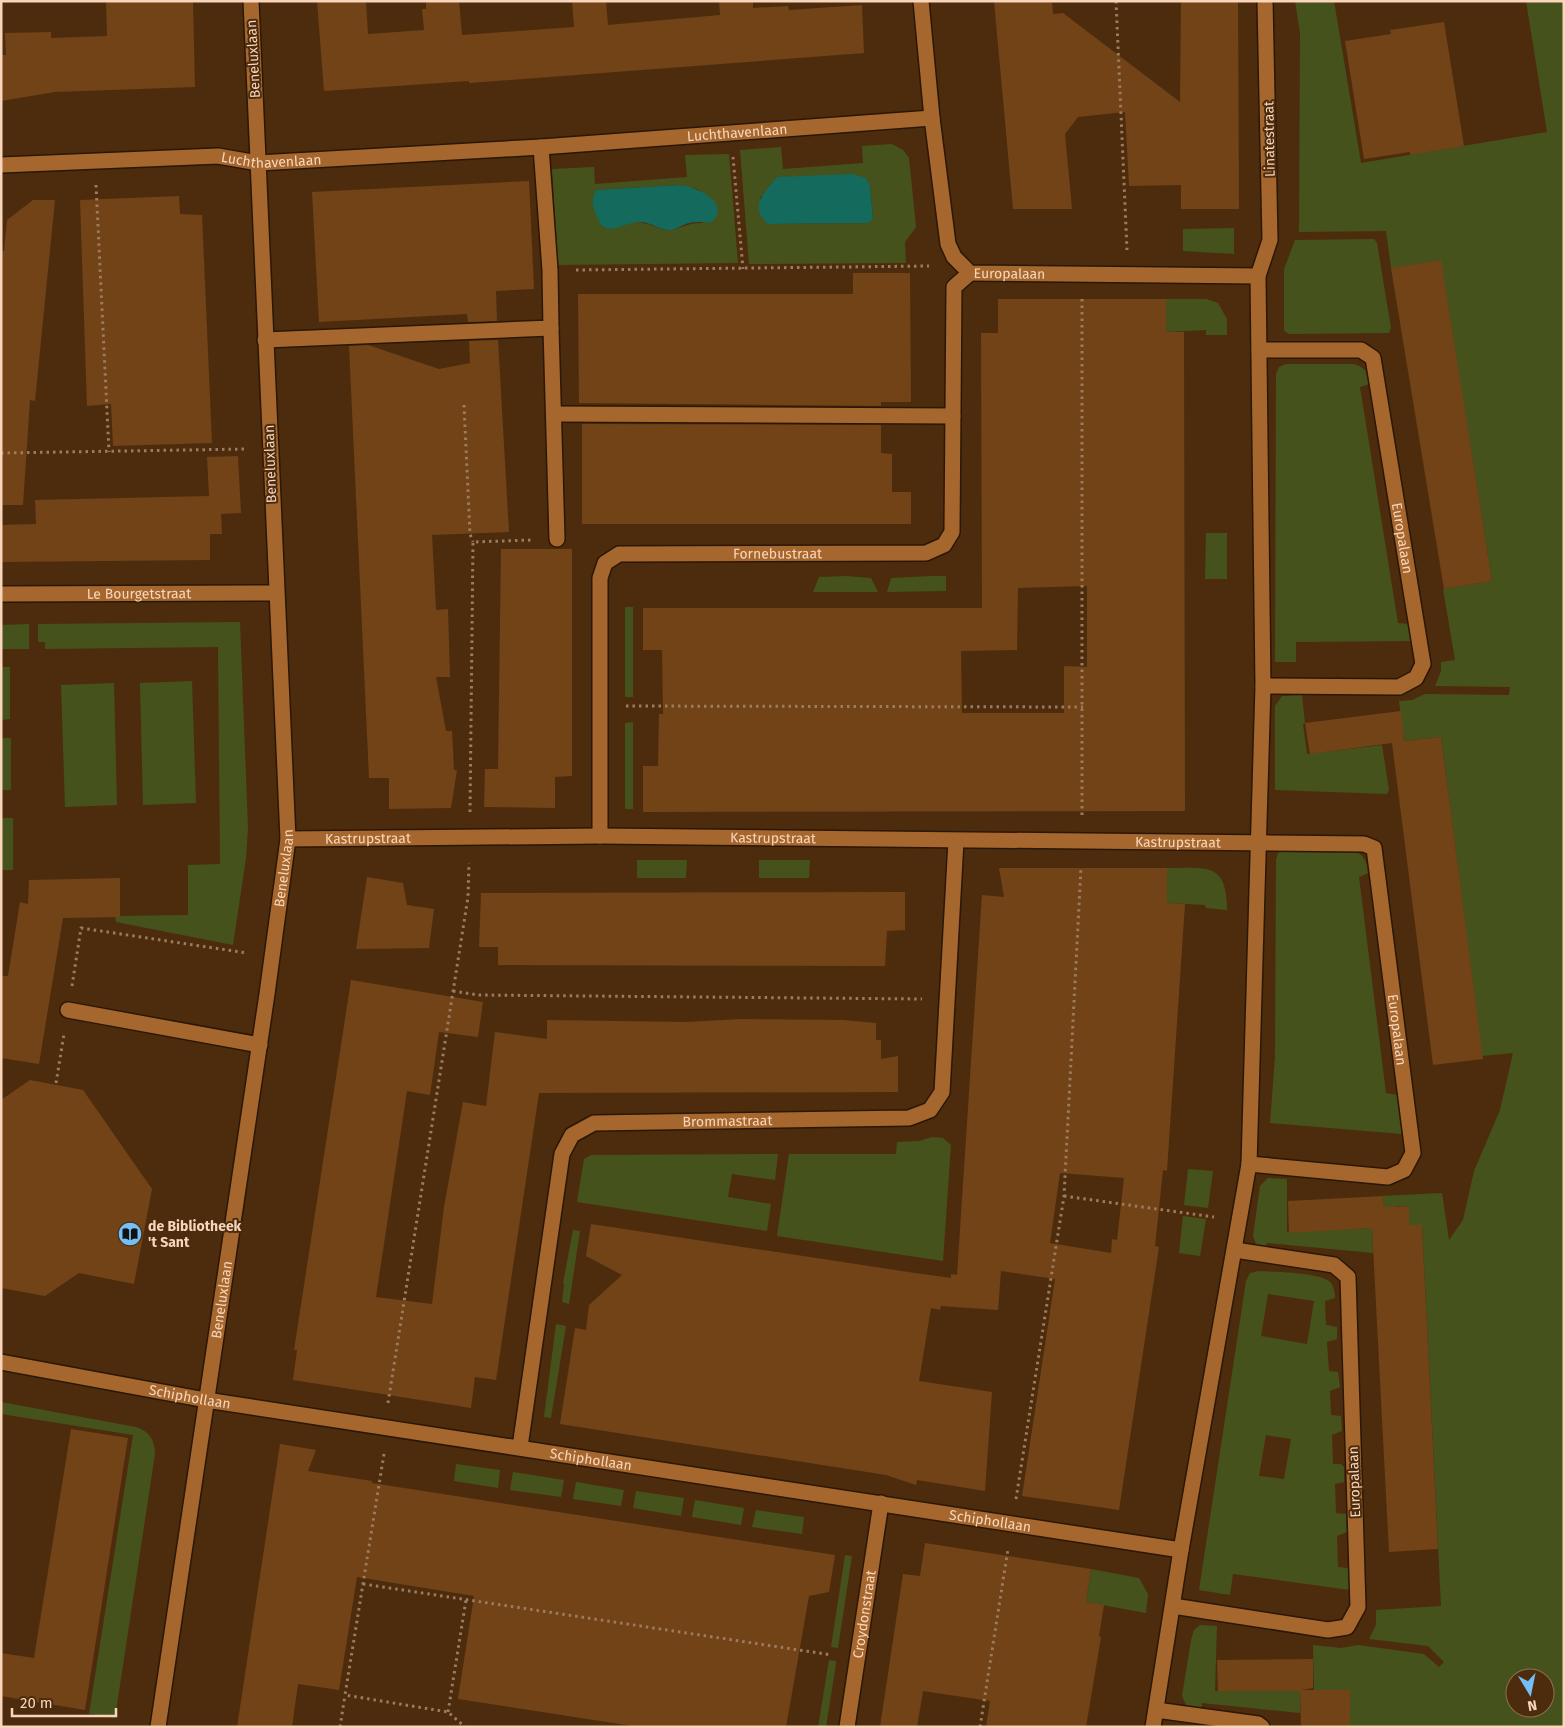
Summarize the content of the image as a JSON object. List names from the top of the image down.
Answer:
{
  "streets": {
    "street": [
      "Beneluxlaan",
      "Luchthavenlaan",
      "Linatestraat",
      "Europalaan",
      "Fornebustraat",
      "Le Bourgetstraat",
      "Kastrupstraat",
      "Brommastraat",
      "Schiphollaan",
      "Croydonstraat"
    ]
  },
  "crossings": [
    ["Beneluxlaan", "Luchthavenlaan"],
    ["Beneluxlaan", "Le Bourgetstraat"],
    ["Beneluxlaan", "Kastrupstraat"],
    ["Beneluxlaan", "Schiphollaan"],
    ["Luchthavenlaan", "Europalaan"],
    ["Linatestraat", "Europalaan"],
    ["Europalaan", "Fornebustraat"],
    ["Europalaan", "Kastrupstraat"],
    ["Fornebustraat", "Kastrupstraat"],
    ["Kastrupstraat", "Brommastraat"],
    ["Brommastraat", "Schiphollaan"],
    ["Schiphollaan", "Croydonstraat"]
  ],
  "places": {
    "library": ["de Bibliotheek 't Sant"]
  },
  "scale_bar": "20 m",
  "north": "bottom"
}
